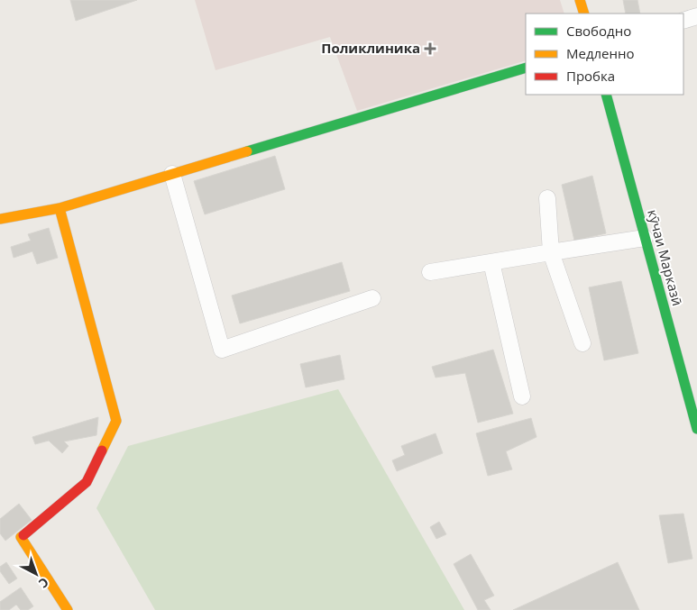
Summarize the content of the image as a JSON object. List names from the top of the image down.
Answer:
{
  "streets": {
    "street": ["кӯчаи Марказӣ"]
  },
  "places": {
    "health": ["Поликлиника"]
  },
  "legend": ["Свободно", "Медленно", "Пробка"],
  "north": "bottom right"
}
